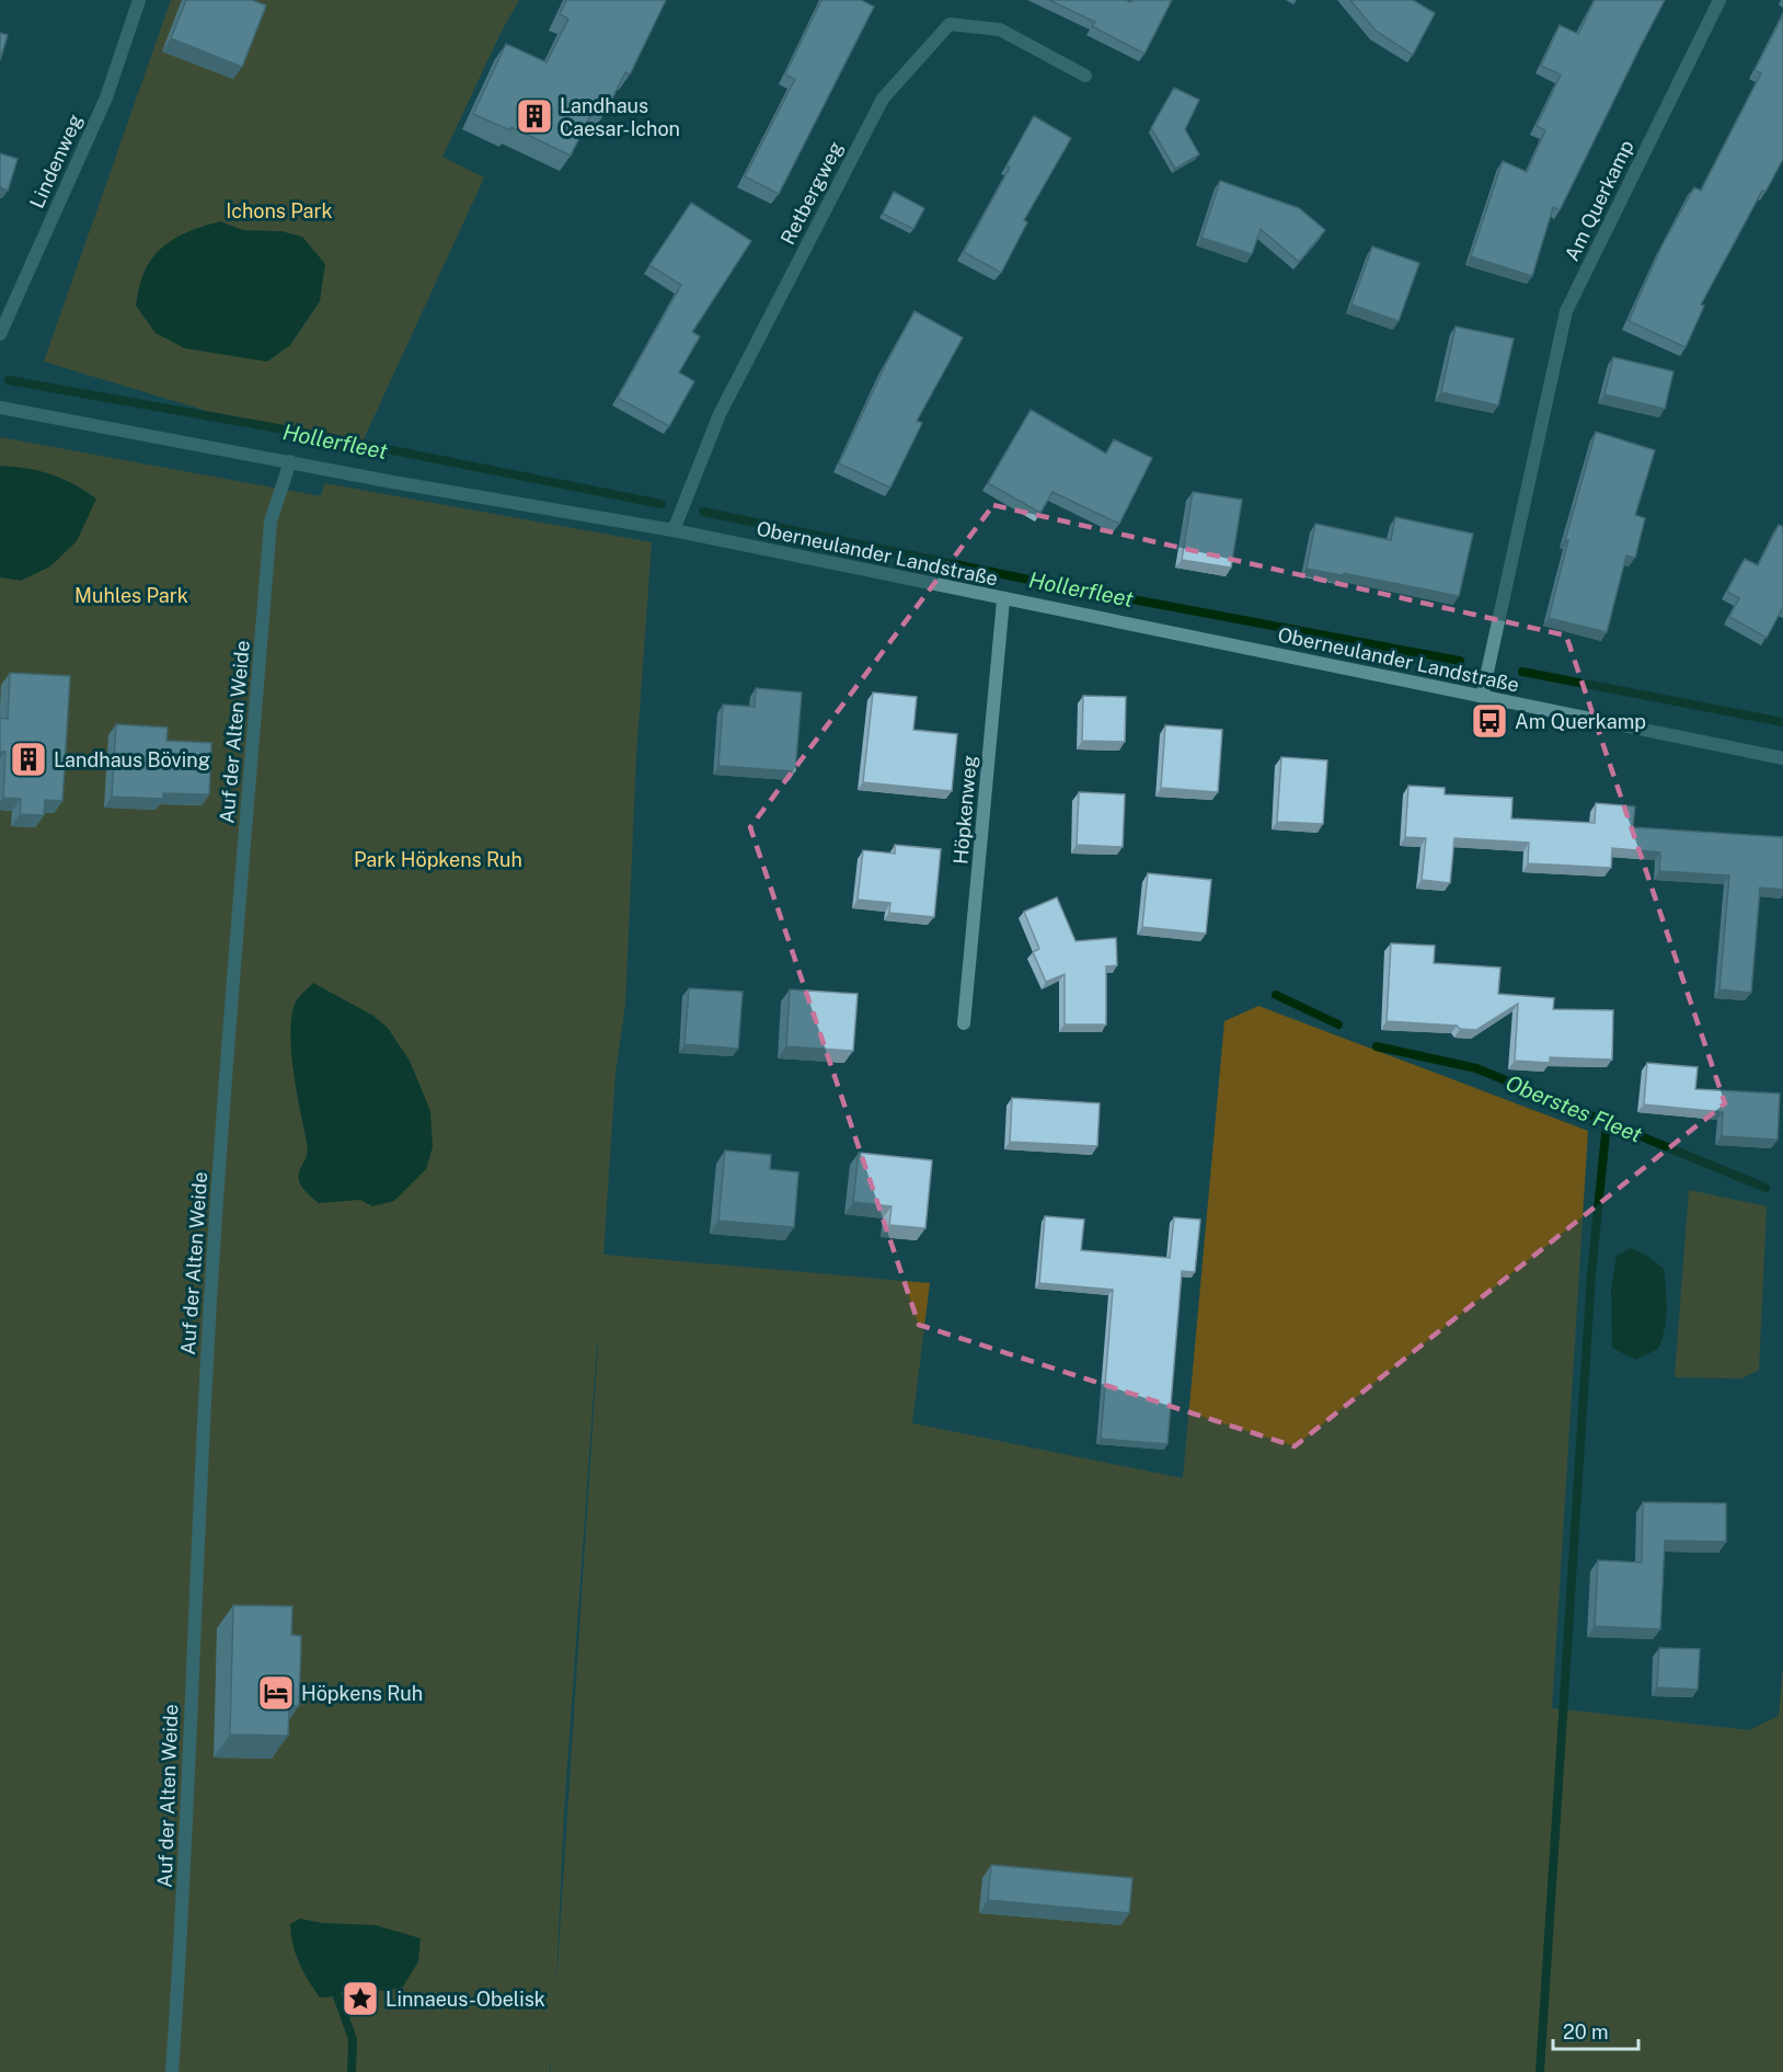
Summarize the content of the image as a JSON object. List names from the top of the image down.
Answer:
{
  "streets": {
    "street": [
      "Lindenweg",
      "Retbergweg",
      "Am Querkamp",
      "Oberneulander Landstraße",
      "Auf der Alten Weide",
      "Höpkenweg"
    ]
  },
  "crossings": [
    ["Retbergweg", "Oberneulander Landstraße"],
    ["Am Querkamp", "Oberneulander Landstraße"],
    ["Oberneulander Landstraße", "Auf der Alten Weide"],
    ["Oberneulander Landstraße", "Höpkenweg"]
  ],
  "water": ["Hollerfleet", "Oberstes Fleet"],
  "parks": ["Ichons Park", "Muhles Park", "Park Höpkens Ruh"],
  "places": {
    "building": ["Landhaus Caesar-Ichon", "Landhaus Böving"],
    "bus stop": ["Am Querkamp"],
    "hotel": ["Höpkens Ruh"],
    "place": ["Linnaeus-Obelisk"]
  },
  "scale_bar": "20 m"
}
